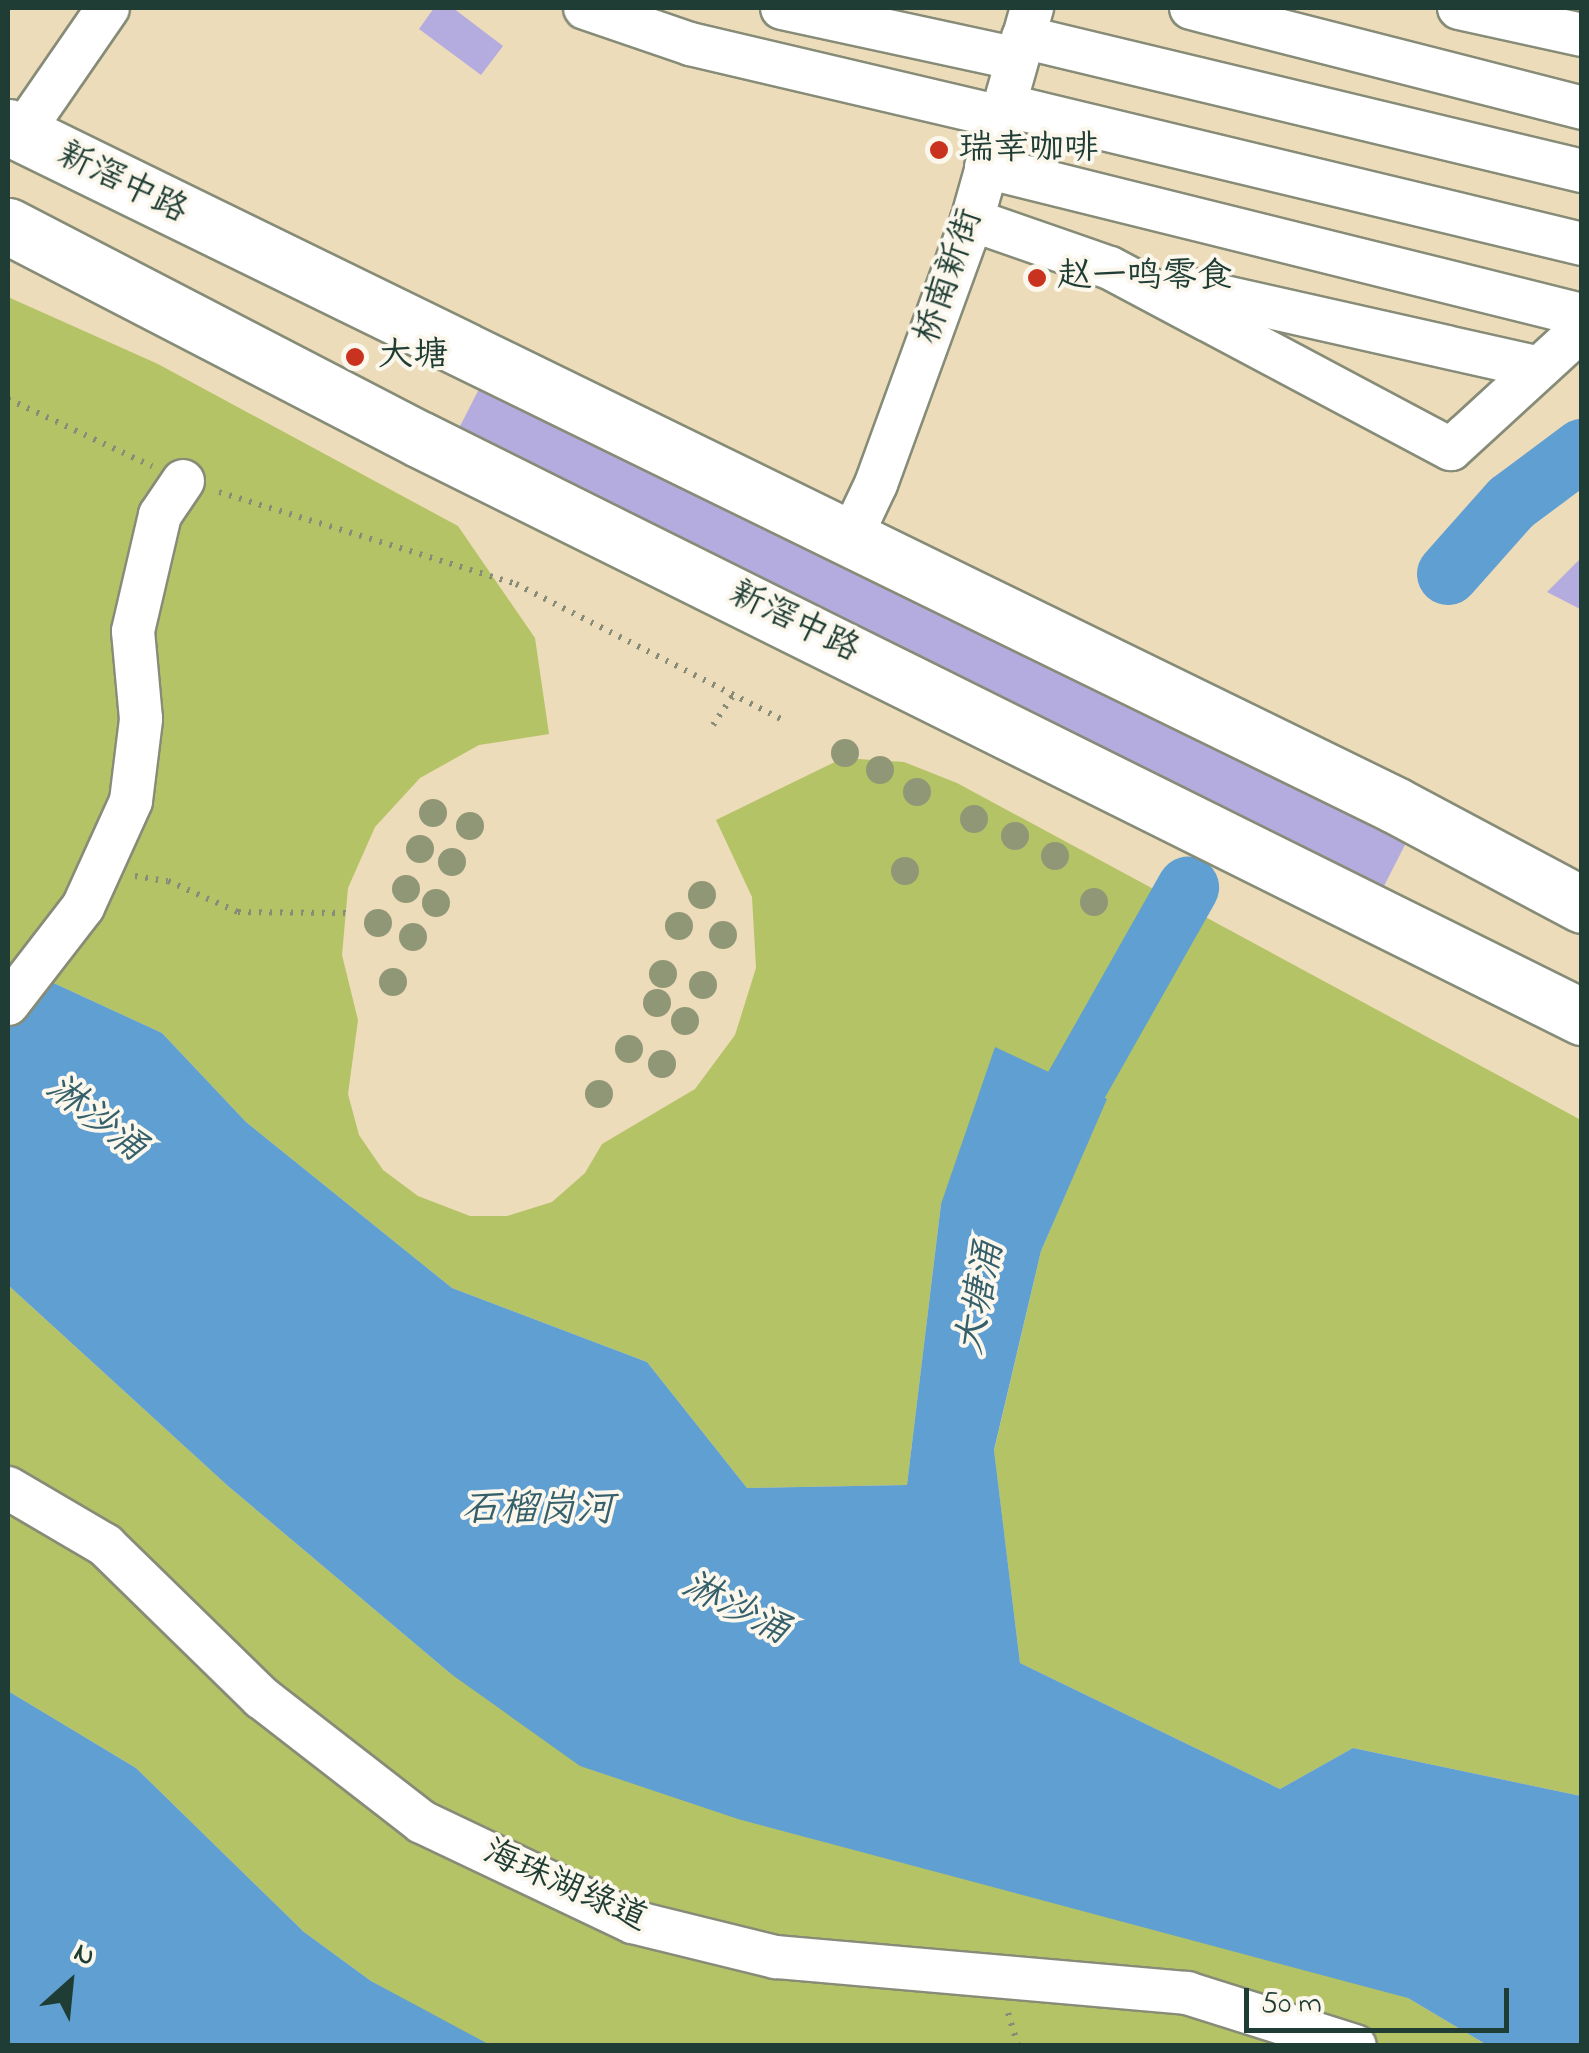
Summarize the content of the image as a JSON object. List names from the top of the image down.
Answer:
{
  "streets": {
    "highway": ["新滘中路"],
    "street": ["桥南新街", "海珠湖绿道"]
  },
  "crossings": [
    ["新滘中路", "桥南新街"]
  ],
  "water": ["淋沙涌", "大塘涌", "石榴岗河"],
  "places": ["瑞幸咖啡", "赵一鸣零食", "大塘"],
  "scale_bar": "50 m",
  "north": "top right"
}
